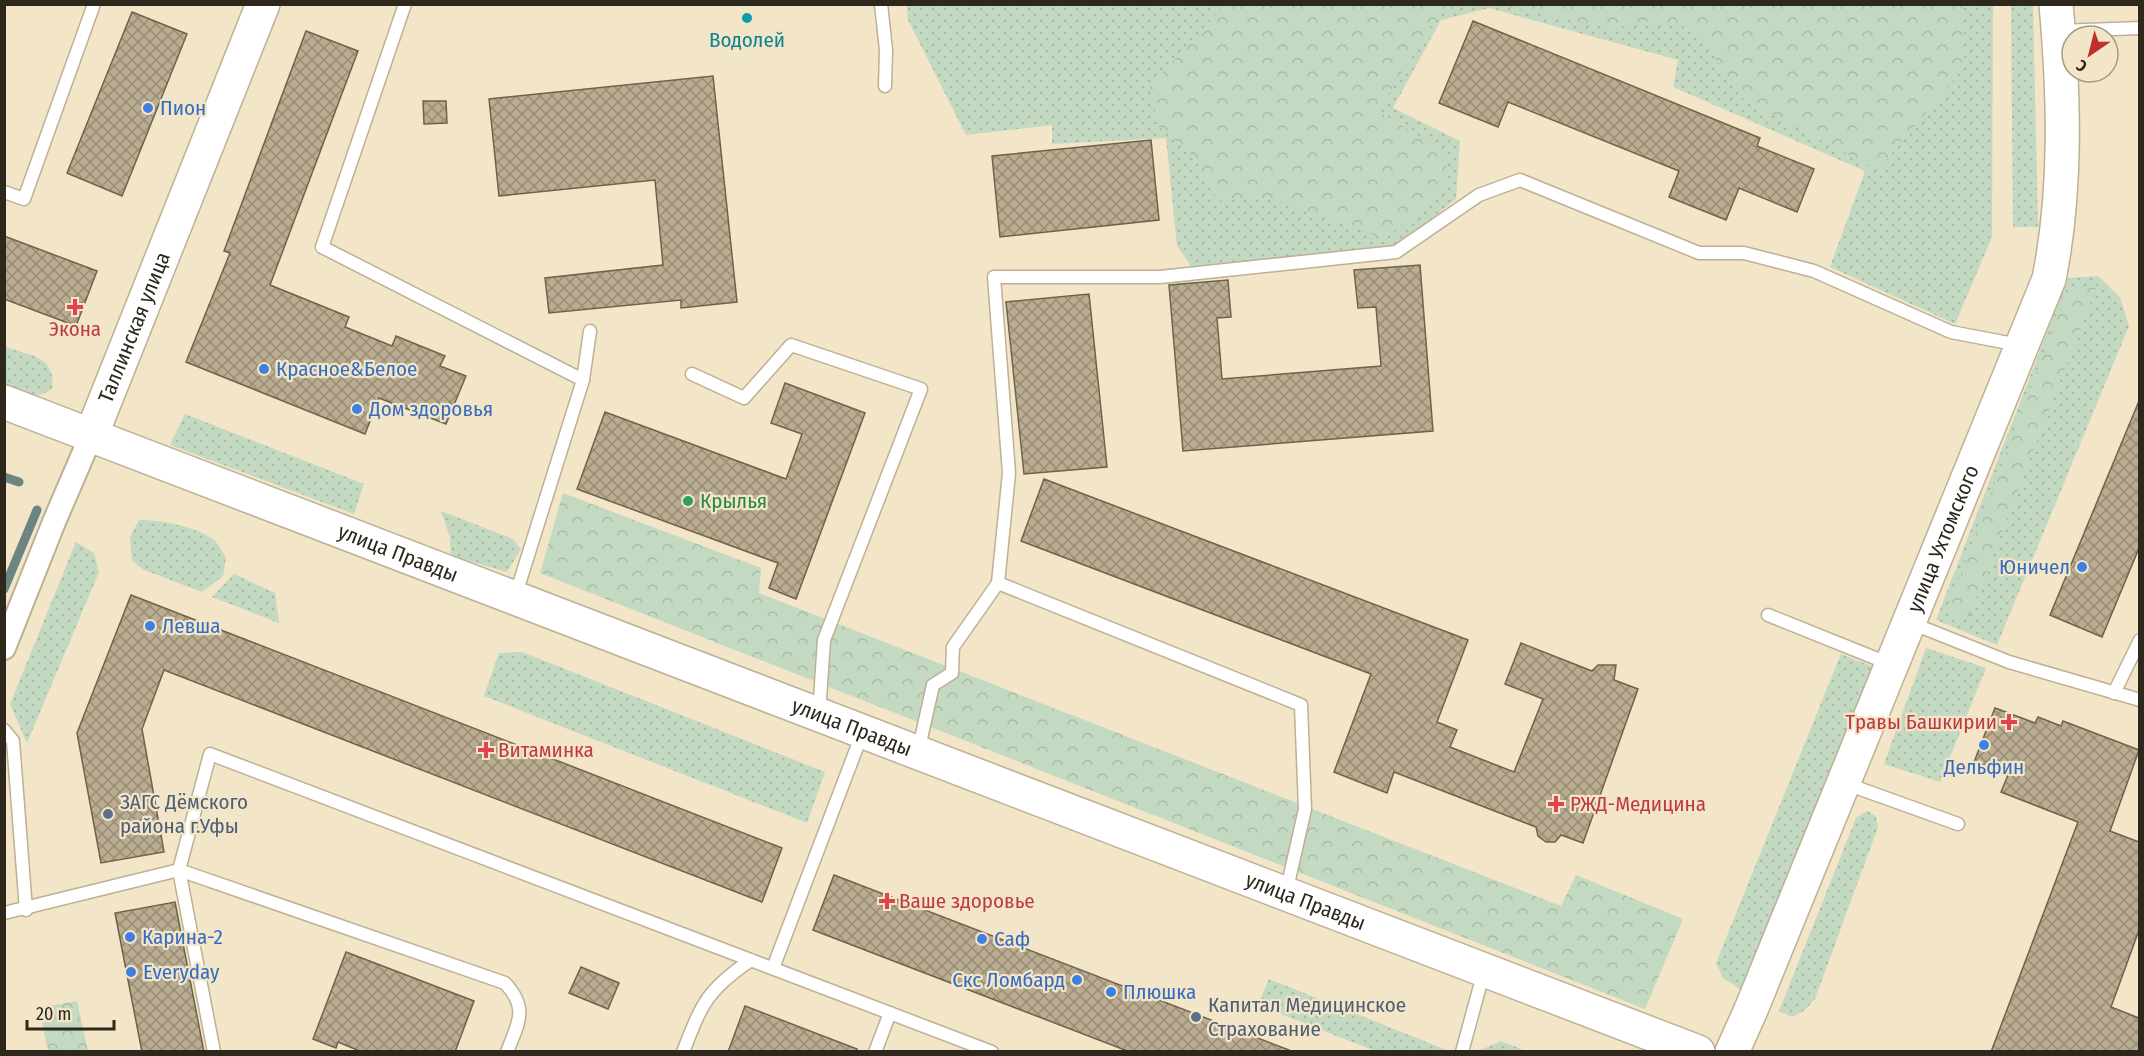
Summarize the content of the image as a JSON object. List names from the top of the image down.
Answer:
{
  "streets": {
    "main road": ["Таллинская улица", "улица Ухтомского", "улица Правды"]
  },
  "crossings": [
    ["Таллинская улица", "улица Правды"]
  ],
  "places": {
    "other": [
      "Водолей",
      "Пион",
      "Красное&Белое",
      "Дом здоровья",
      "Крылья",
      "Юничел",
      "Левша",
      "Дельфин",
      "ЗАГС Дёмского района г.Уфы",
      "Карина-2",
      "Саф",
      "Everyday",
      "Скс Ломбард",
      "Плюшка",
      "Капитал Медицинское Страхование"
    ],
    "health": [
      "Экона",
      "Травы Башкирии",
      "Витаминка",
      "РЖД-Медицина",
      "Ваше здоровье"
    ]
  },
  "scale_bar": "20 m",
  "north": "bottom left"
}
